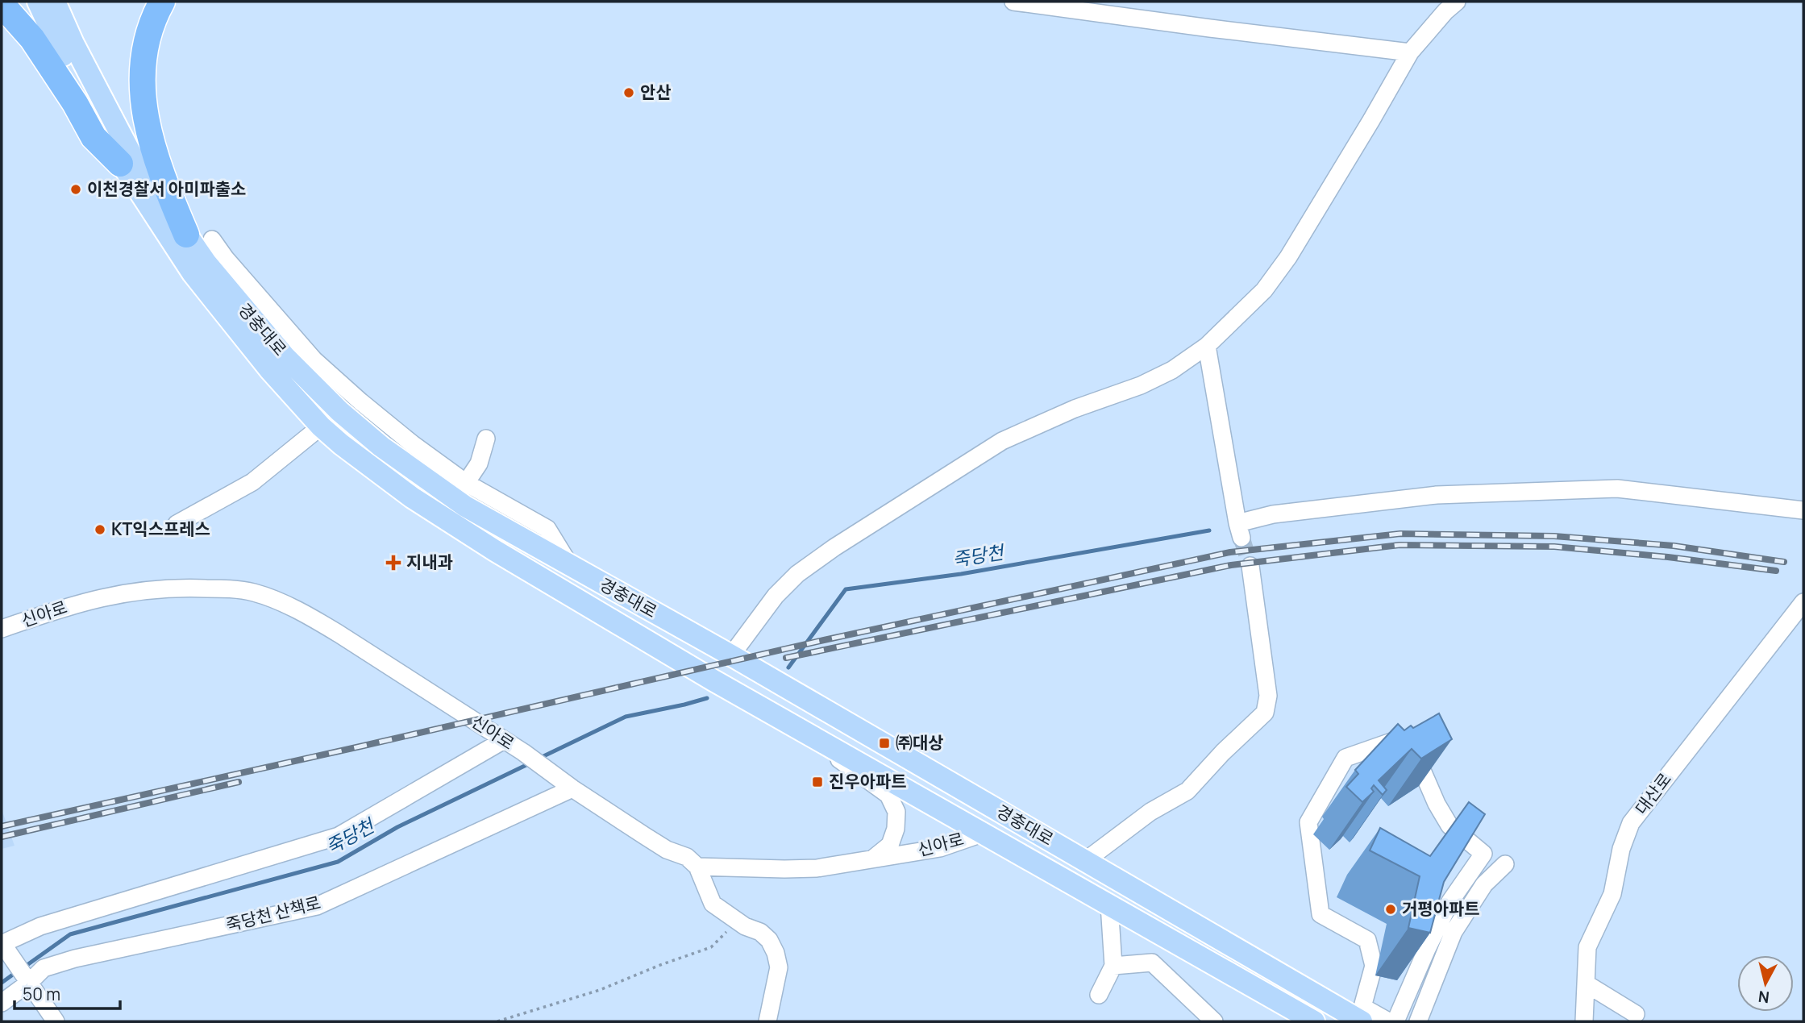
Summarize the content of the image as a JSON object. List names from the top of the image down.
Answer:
{
  "streets": {
    "main road": ["경충대로"],
    "street": ["신아로", "대산로", "죽당천 산책로"]
  },
  "crossings": [
    ["경충대로", "신아로"],
    ["신아로", "죽당천 산책로"]
  ],
  "water": ["죽당천"],
  "places": {
    "other": [
      "안산",
      "이천경찰서 아미파출소",
      "KT익스프레스",
      "거평아파트"
    ],
    "health": ["지내과"],
    "transit": ["㈜대상", "진우아파트"]
  },
  "scale_bar": "50 m",
  "north": "bottom"
}
